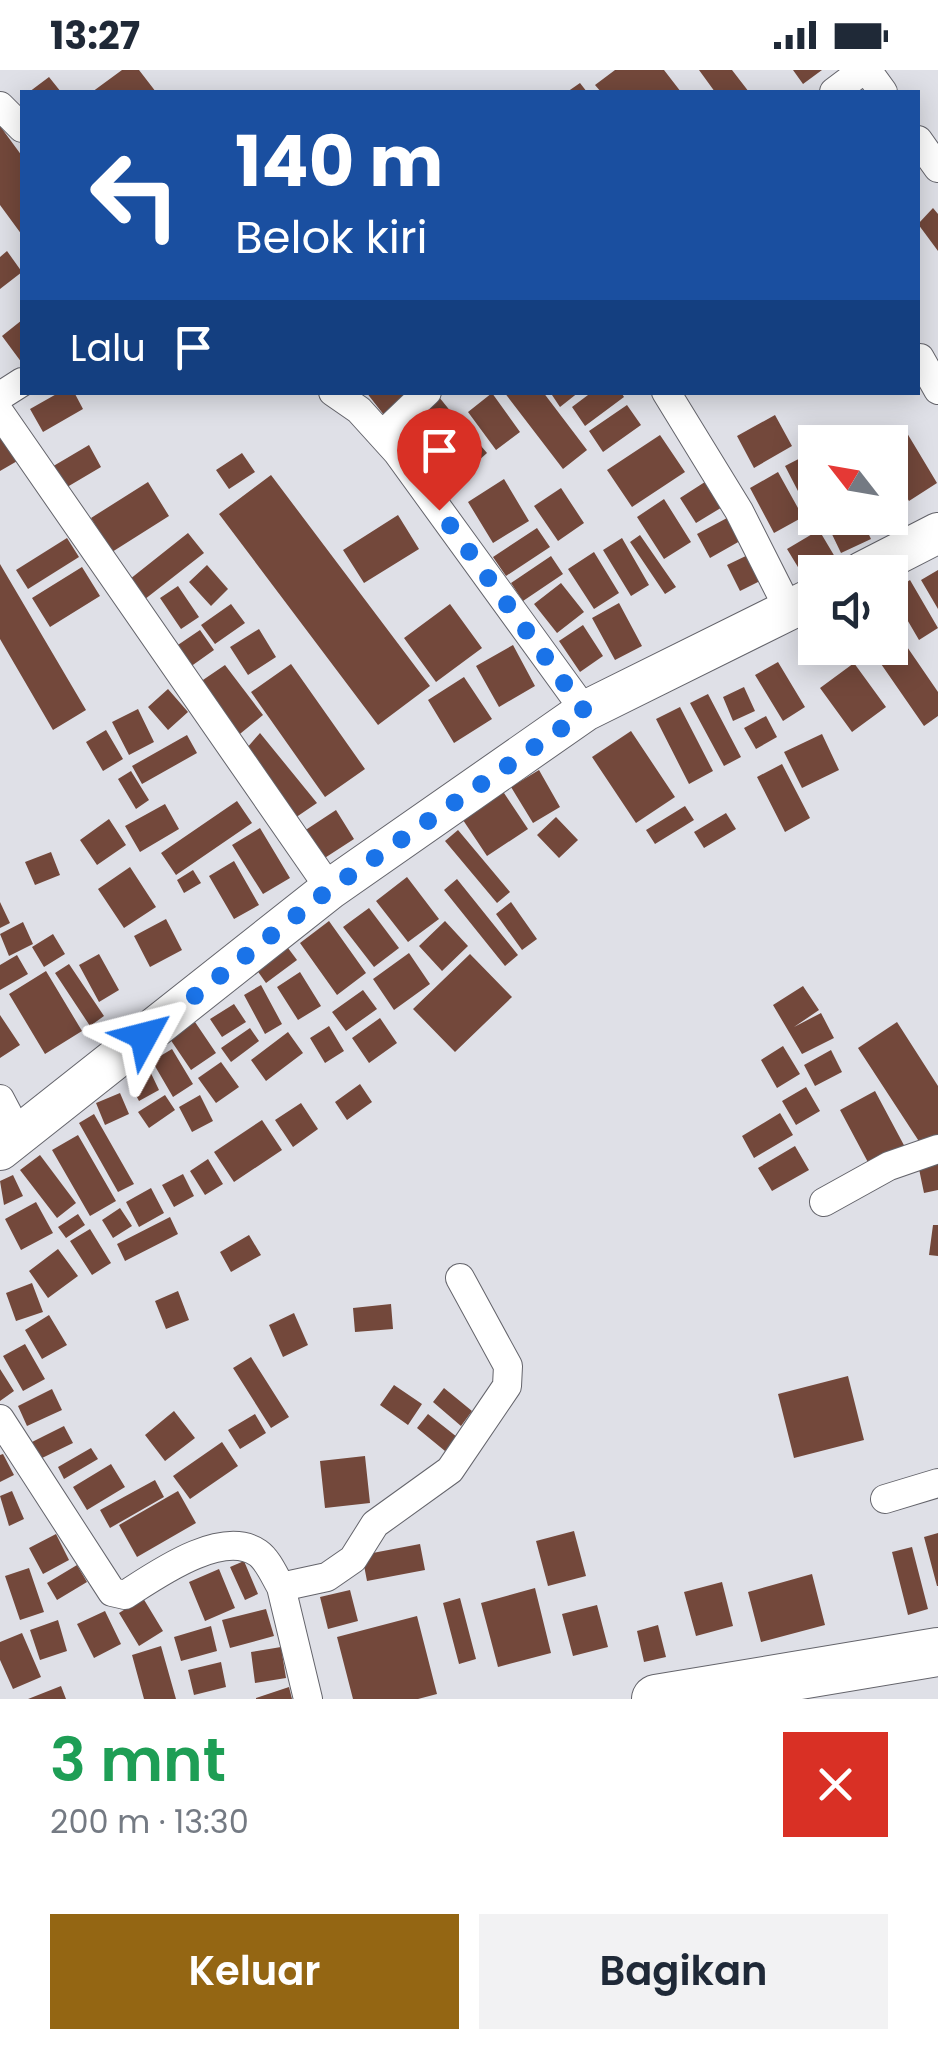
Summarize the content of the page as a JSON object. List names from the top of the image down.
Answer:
{
  "north": "top left",
  "page": {
    "status": "13:27",
    "turn": ["140 m", "Belok kiri"],
    "then": "Lalu",
    "heading": ["3 mnt", "200 m · 13:30"],
    "buttons": ["Keluar", "Bagikan"]
  }
}
